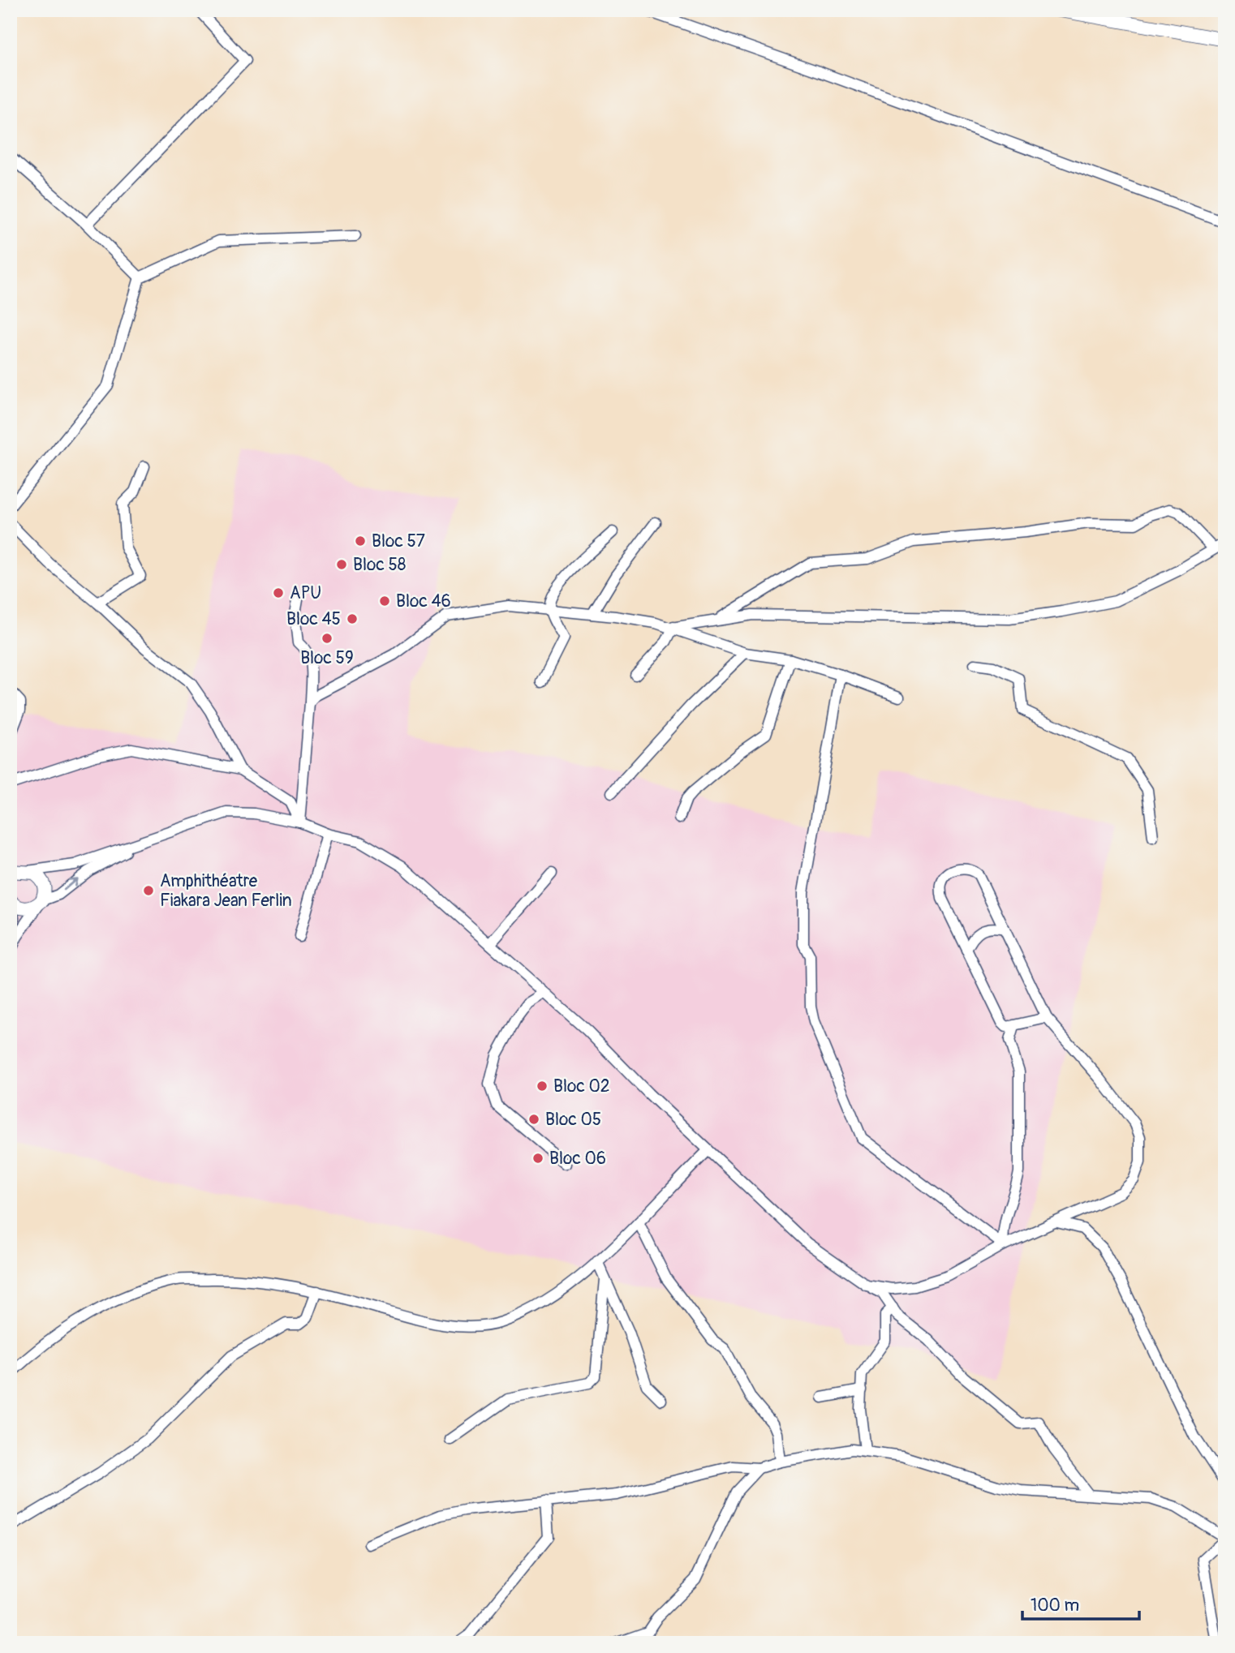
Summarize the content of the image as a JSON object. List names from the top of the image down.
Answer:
{
  "places": [
    "Bloc 57",
    "Bloc 58",
    "APU",
    "Bloc 46",
    "Bloc 45",
    "Bloc 59",
    "Amphithéatre Fiakara Jean Ferlin",
    "Bloc 02",
    "Bloc 05",
    "Bloc 06"
  ],
  "scale_bar": "100 m"
}
